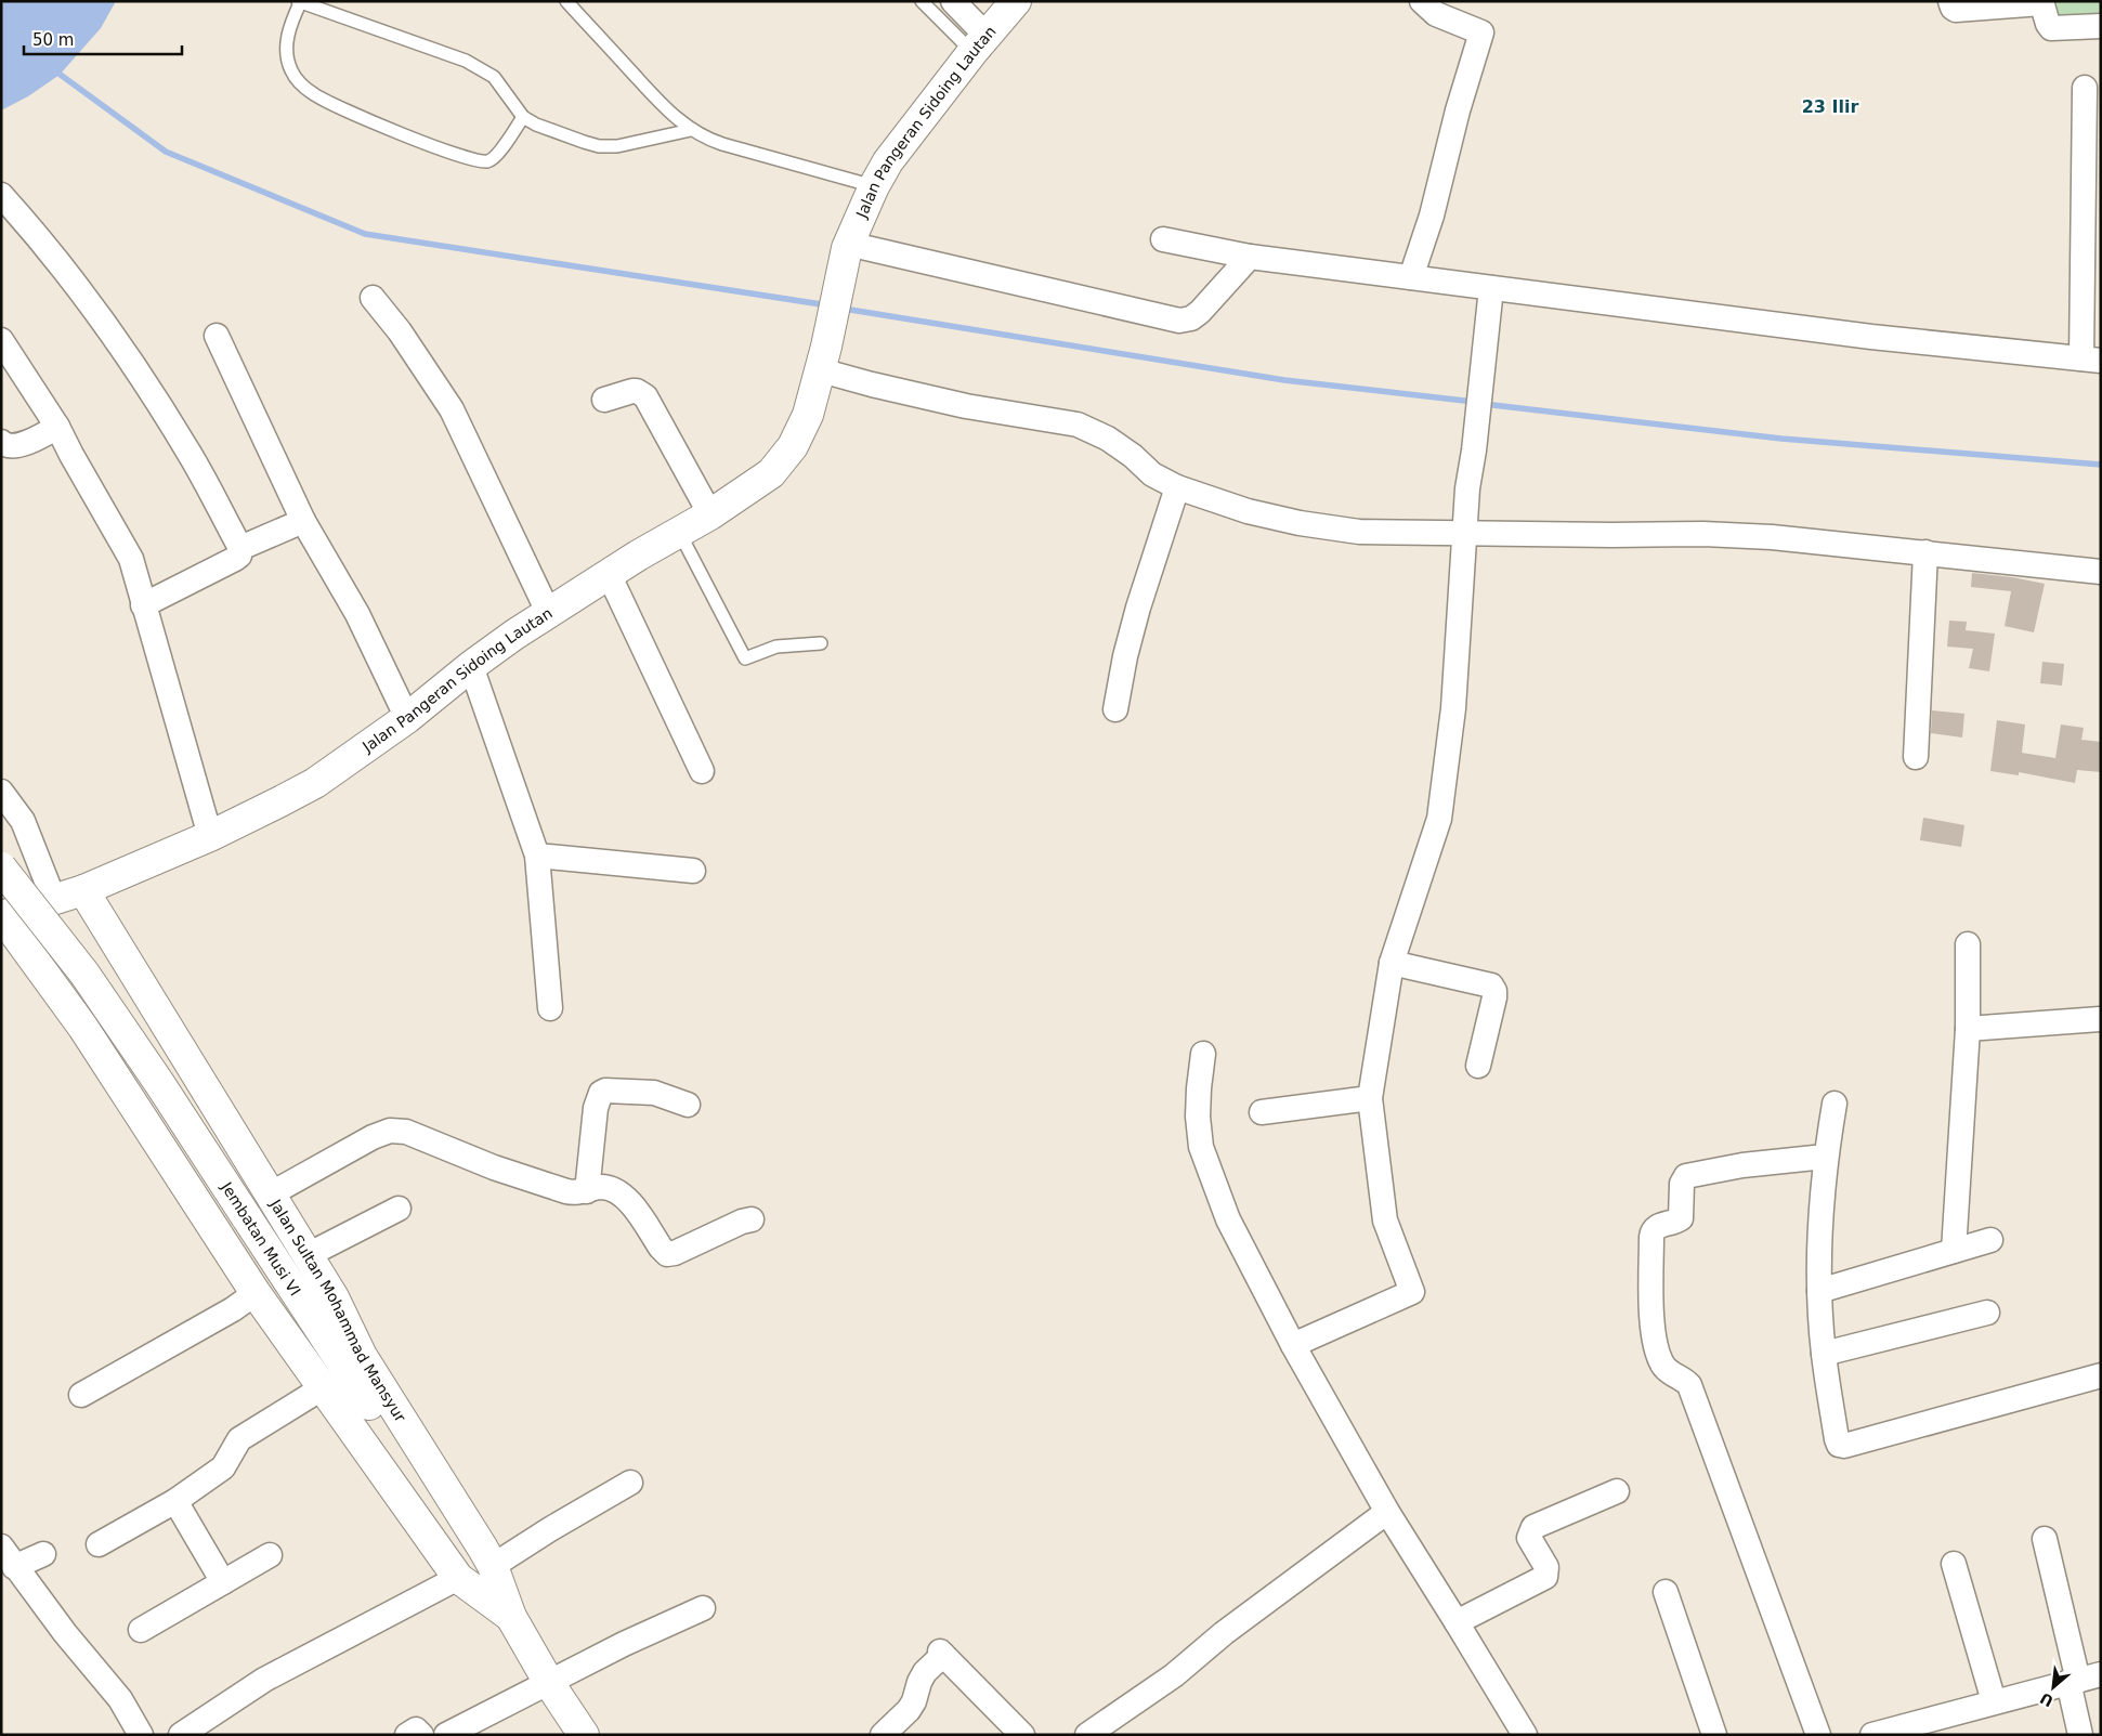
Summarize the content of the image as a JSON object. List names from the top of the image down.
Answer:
{
  "streets": {
    "street": ["Jalan Pangeran Sidoing Lautan", "Jembatan Musi VI", "Jalan Sultan Mohammad Mansyur"]
  },
  "crossings": [
    ["Jalan Pangeran Sidoing Lautan", "Jalan Sultan Mohammad Mansyur"],
    ["Jembatan Musi VI", "Jalan Sultan Mohammad Mansyur"]
  ],
  "districts": ["23 Ilir"],
  "scale_bar": "50 m",
  "north": "bottom left"
}
